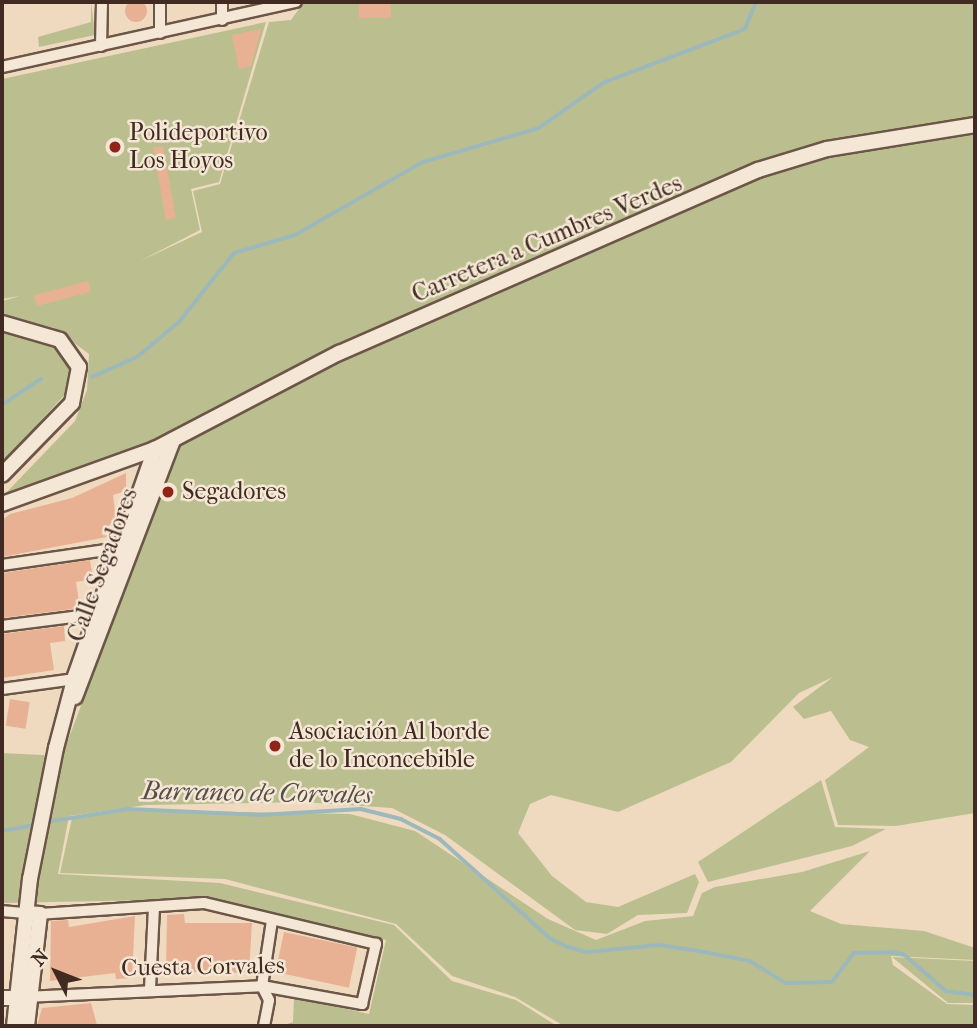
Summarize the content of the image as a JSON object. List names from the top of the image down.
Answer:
{
  "streets": {
    "street": ["Carretera a Cumbres Verdes", "Calle Segadores", "Cuesta Corvales"]
  },
  "crossings": [
    ["Carretera a Cumbres Verdes", "Calle Segadores"],
    ["Calle Segadores", "Cuesta Corvales"]
  ],
  "water": ["Barranco de Corvales"],
  "places": ["Polideportivo Los Hoyos", "Segadores", "Asociación Al borde de lo Inconcebible"],
  "north": "top left"
}
